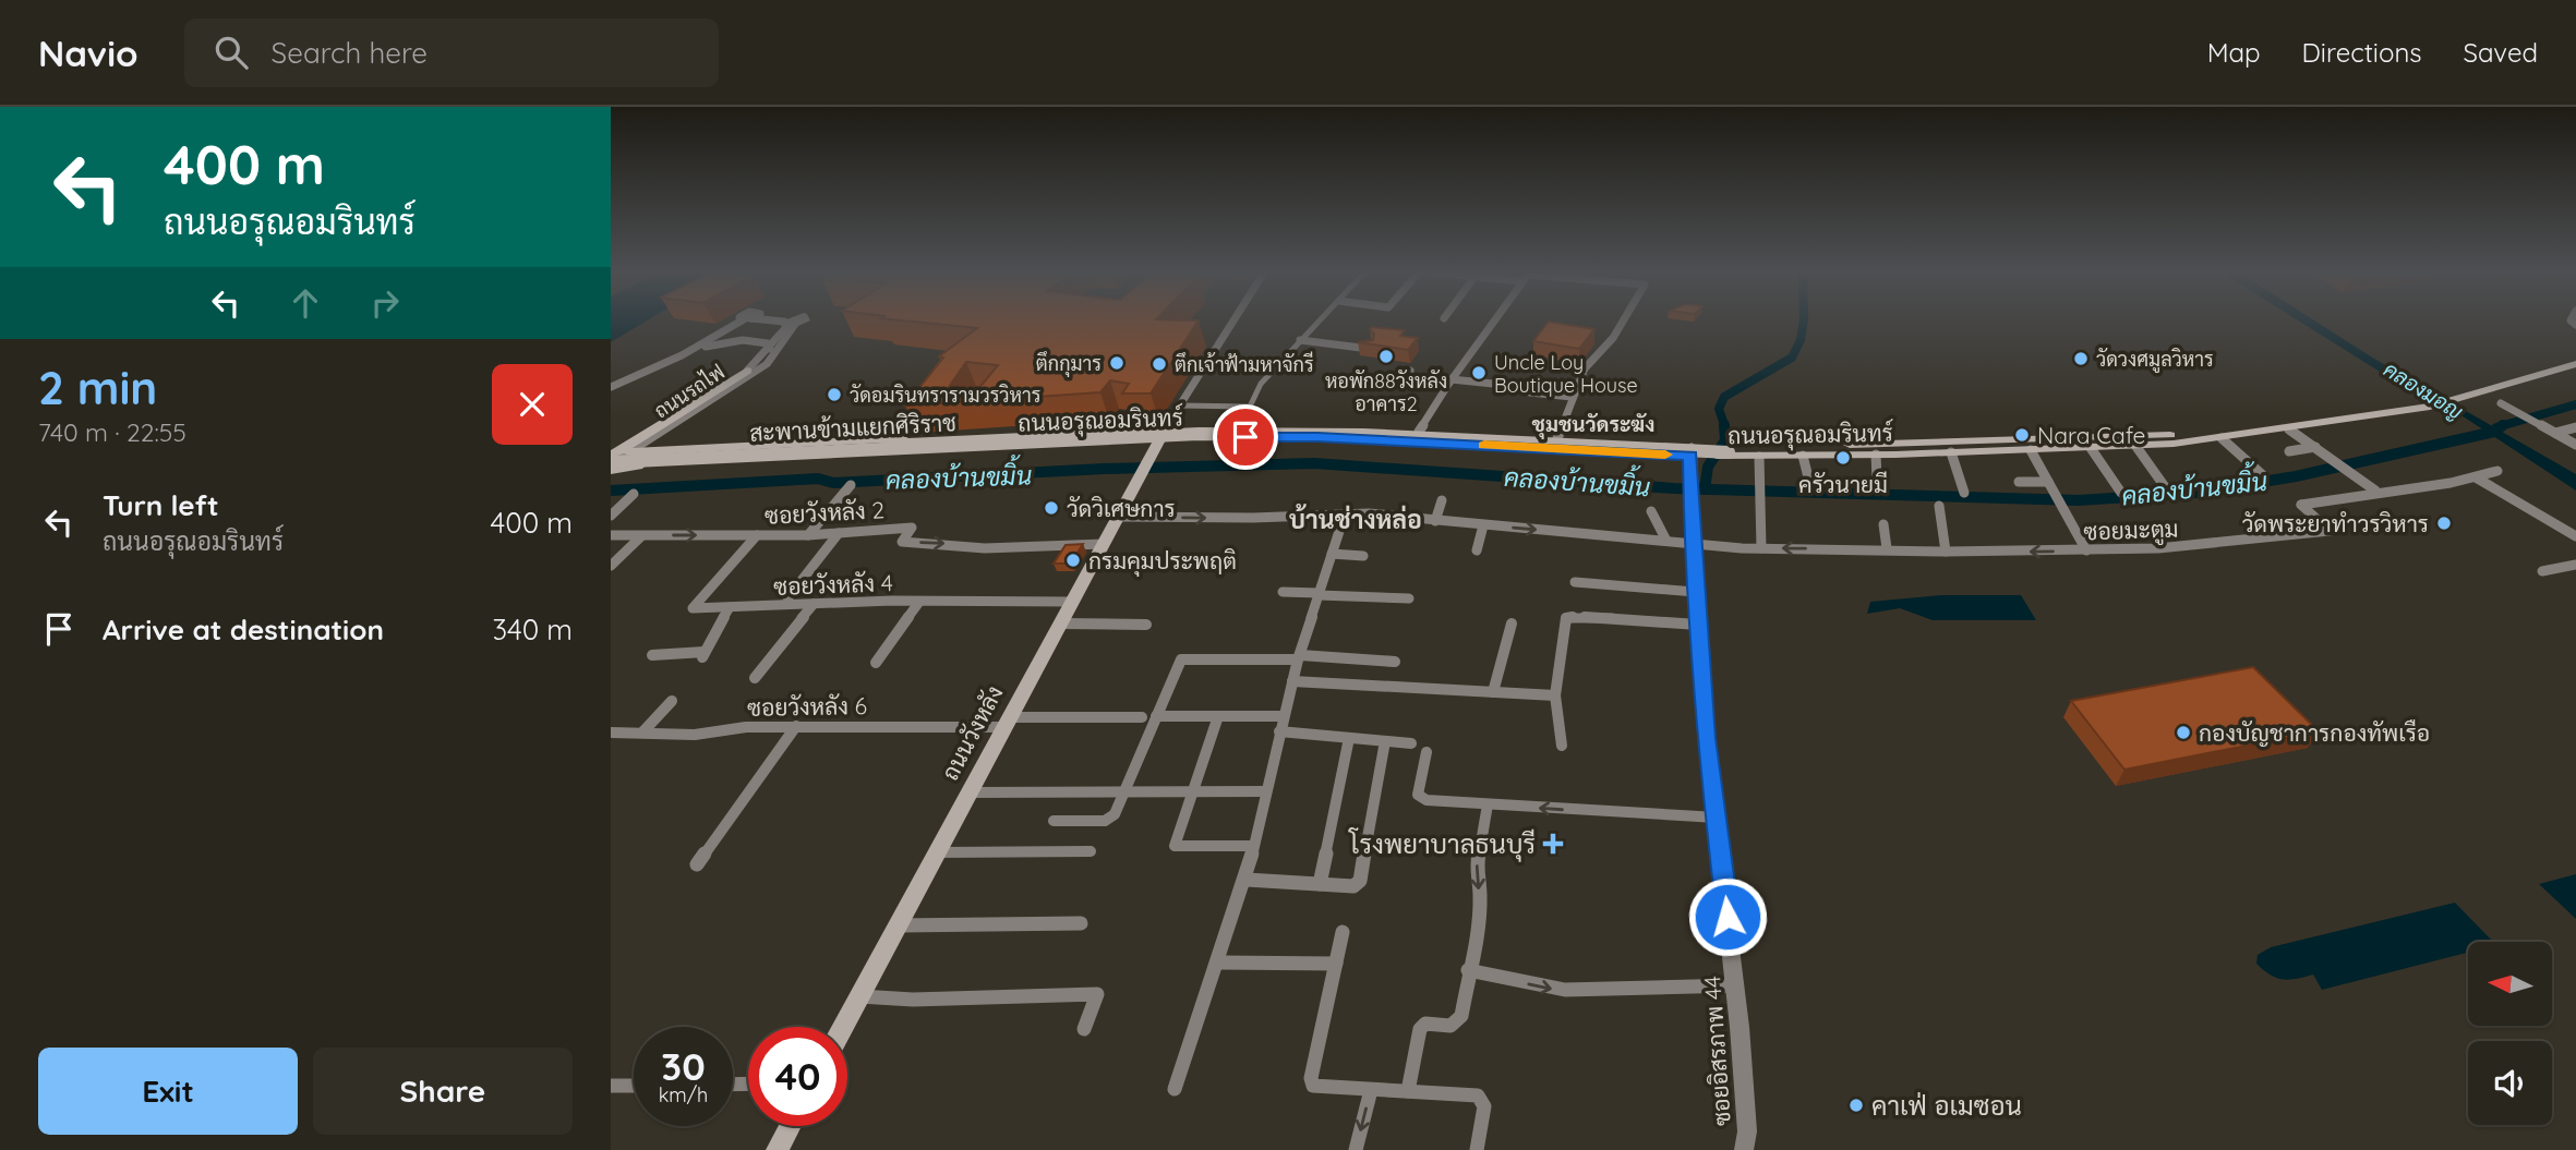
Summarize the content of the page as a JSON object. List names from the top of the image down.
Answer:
{
  "streets": {
    "main road": ["ถนนอรุณอมรินทร์", "สะพานข้ามแยกศิริราช", "ถนนวังหลัง"],
    "street": [
      "ถนนรถไฟ",
      "ซอยวังหลัง 2",
      "ซอยมะตูม",
      "ซอยวังหลัง 4",
      "ซอยวังหลัง 6",
      "ซอยอิสรภาพ 44"
    ]
  },
  "crossings": [
    ["ถนนรถไฟ", "ถนนอรุณอมรินทร์"],
    ["ถนนรถไฟ", "สะพานข้ามแยกศิริราช"],
    ["ถนนอรุณอมรินทร์", "สะพานข้ามแยกศิริราช"],
    ["ถนนอรุณอมรินทร์", "ถนนวังหลัง"],
    ["ถนนอรุณอมรินทร์", "ซอยอิสรภาพ 44"],
    ["ซอยวังหลัง 2", "ซอยวังหลัง 4"],
    ["ซอยวังหลัง 2", "ถนนวังหลัง"],
    ["ซอยมะตูม", "ถนนวังหลัง"],
    ["ซอยมะตูม", "ซอยอิสรภาพ 44"],
    ["ซอยวังหลัง 4", "ถนนวังหลัง"],
    ["ซอยวังหลัง 6", "ถนนวังหลัง"]
  ],
  "one_way": ["ซอยวังหลัง 2"],
  "districts": ["ชุมชนวัดระฆัง", "บ้านช่างหล่อ"],
  "water": ["คลองมอญ", "คลองบ้านขมิ้น"],
  "places": {
    "other": [
      "หอพัก88วังหลัง อาคาร2",
      "วัดวงศมูลวิหาร",
      "ตึกกุมาร",
      "ตึกเจ้าฟ้ามหาจักรี",
      "Uncle Loy Boutique House",
      "วัดอมรินทรารามวรวิหาร",
      "Nara Cafe",
      "ครัวนายมี",
      "วัดวิเศษการ",
      "วัดพระยาทําวรวิหาร",
      "กรมคุมประพฤติ",
      "กองบัญชาการกองทัพเรือ",
      "คาเฟ่ อเมซอน"
    ],
    "health": ["โรงพยาบาลธนบุรี"]
  },
  "north": "left",
  "page": {
    "header": "Navio",
    "search": "Search here",
    "nav": ["Map", "Directions", "Saved"],
    "turn": ["400 m", "ถนนอรุณอมรินทร์"],
    "heading": ["2 min", "740 m · 22:55"],
    "list": [
      {
        "name": "Turn left",
        "note": "ถนนอรุณอมรินทร์",
        "value": "400 m"
      },
      {
        "name": "Arrive at destination",
        "value": "340 m"
      }
    ],
    "speed": "30 km/h",
    "limit": "40",
    "buttons": ["Exit", "Share"]
  }
}
